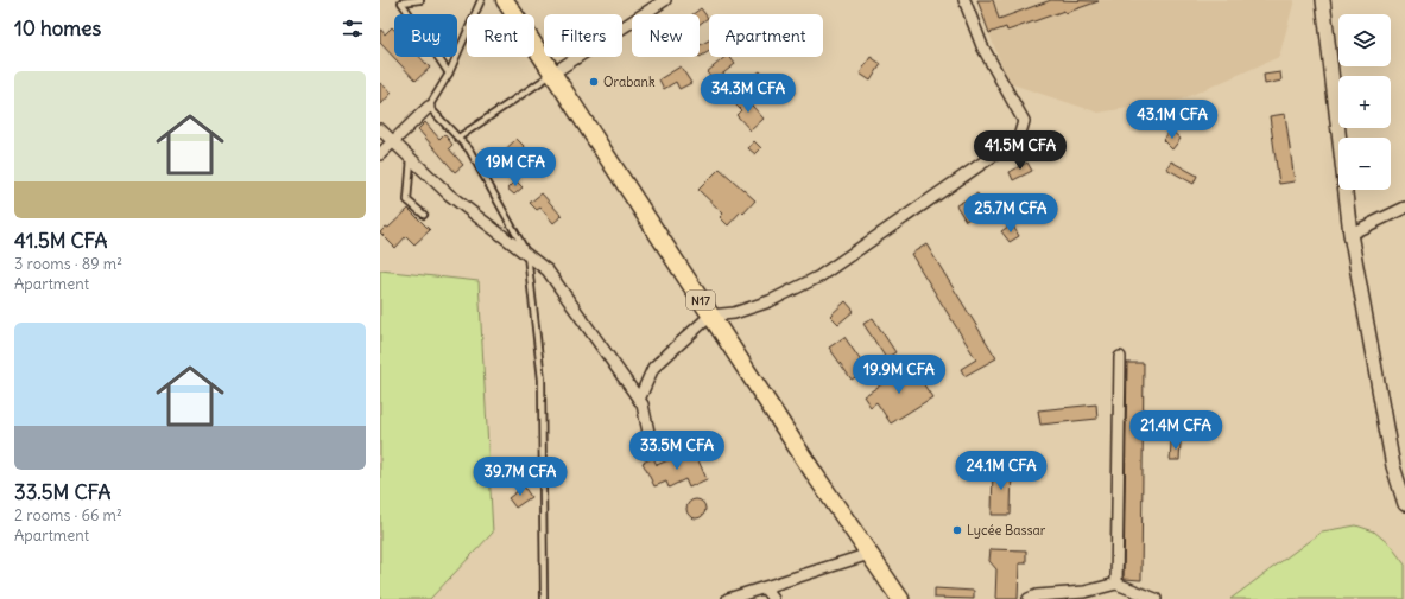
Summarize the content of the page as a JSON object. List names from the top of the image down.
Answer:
{
  "streets": {
    "main road": ["N17"]
  },
  "places": ["Orabank", "Lycée Bassar"],
  "page": {
    "heading": "10 homes",
    "map_buttons": ["+", "−"],
    "chip": [
      "Buy",
      "Rent",
      "Filters",
      "New",
      "Apartment"
    ],
    "list": [
      {
        "name": "41.5M CFA",
        "note": "3 rooms · 89 m² · Apartment"
      },
      {
        "name": "33.5M CFA",
        "note": "2 rooms · 66 m² · Apartment"
      }
    ],
    "price": [
      "34.3M CFA",
      "43.1M CFA",
      "41.5M CFA",
      "19M CFA",
      "25.7M CFA",
      "19.9M CFA",
      "21.4M CFA",
      "33.5M CFA",
      "24.1M CFA",
      "39.7M CFA"
    ]
  }
}
